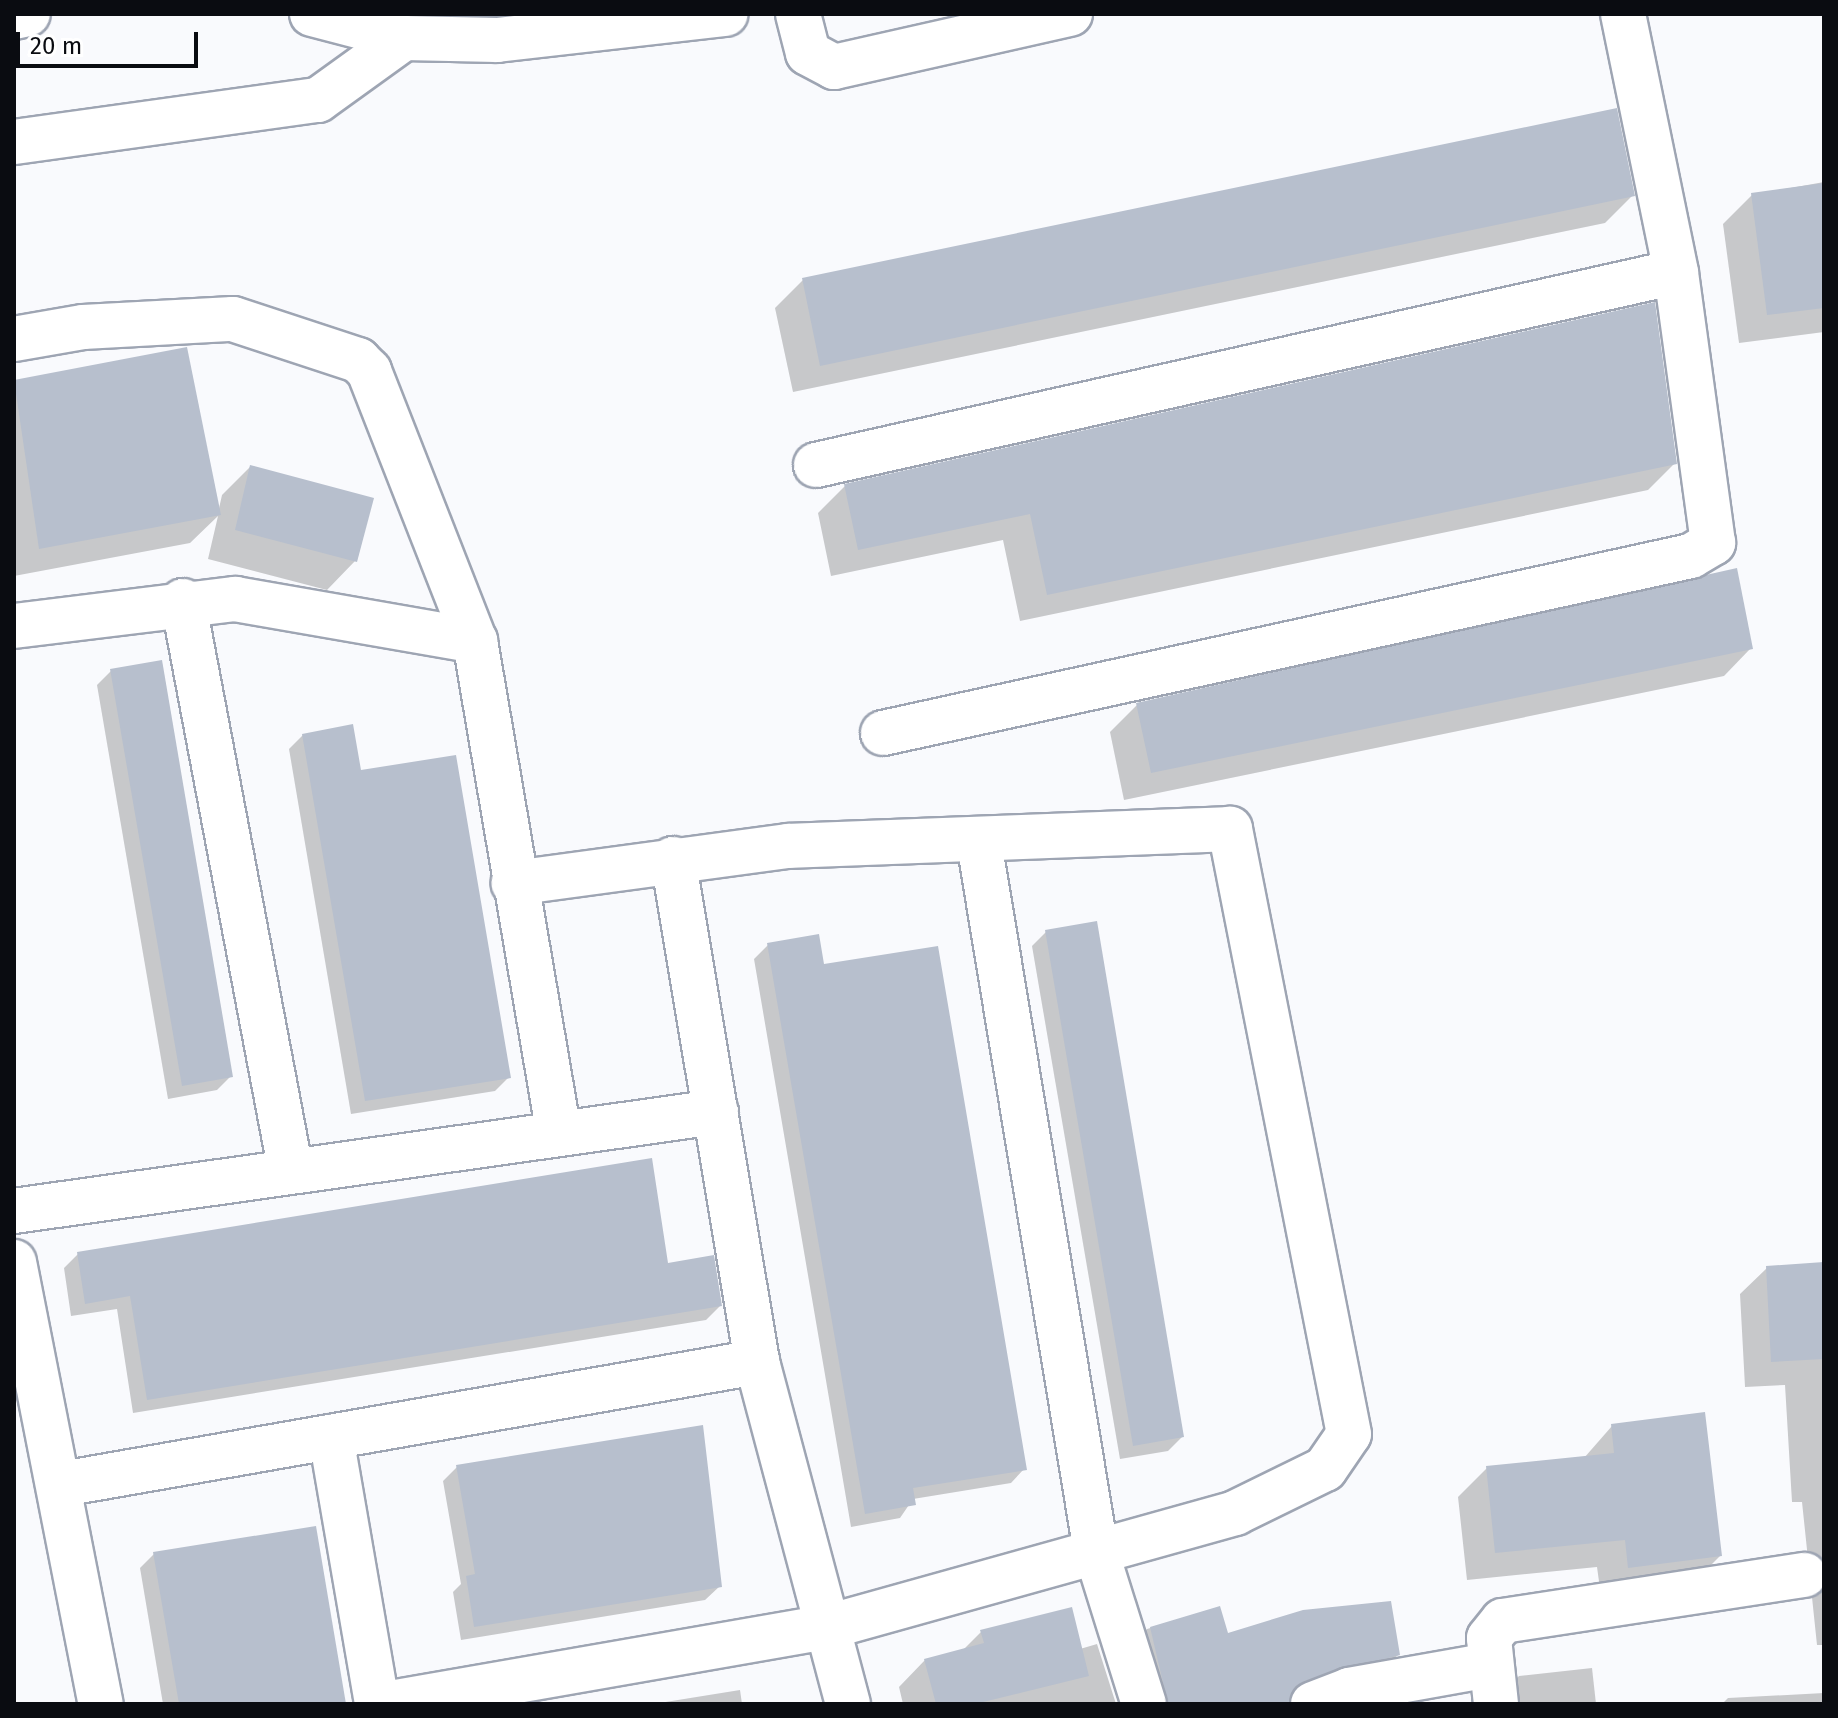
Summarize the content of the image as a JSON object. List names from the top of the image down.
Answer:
{
  "scale_bar": "20 m"
}
